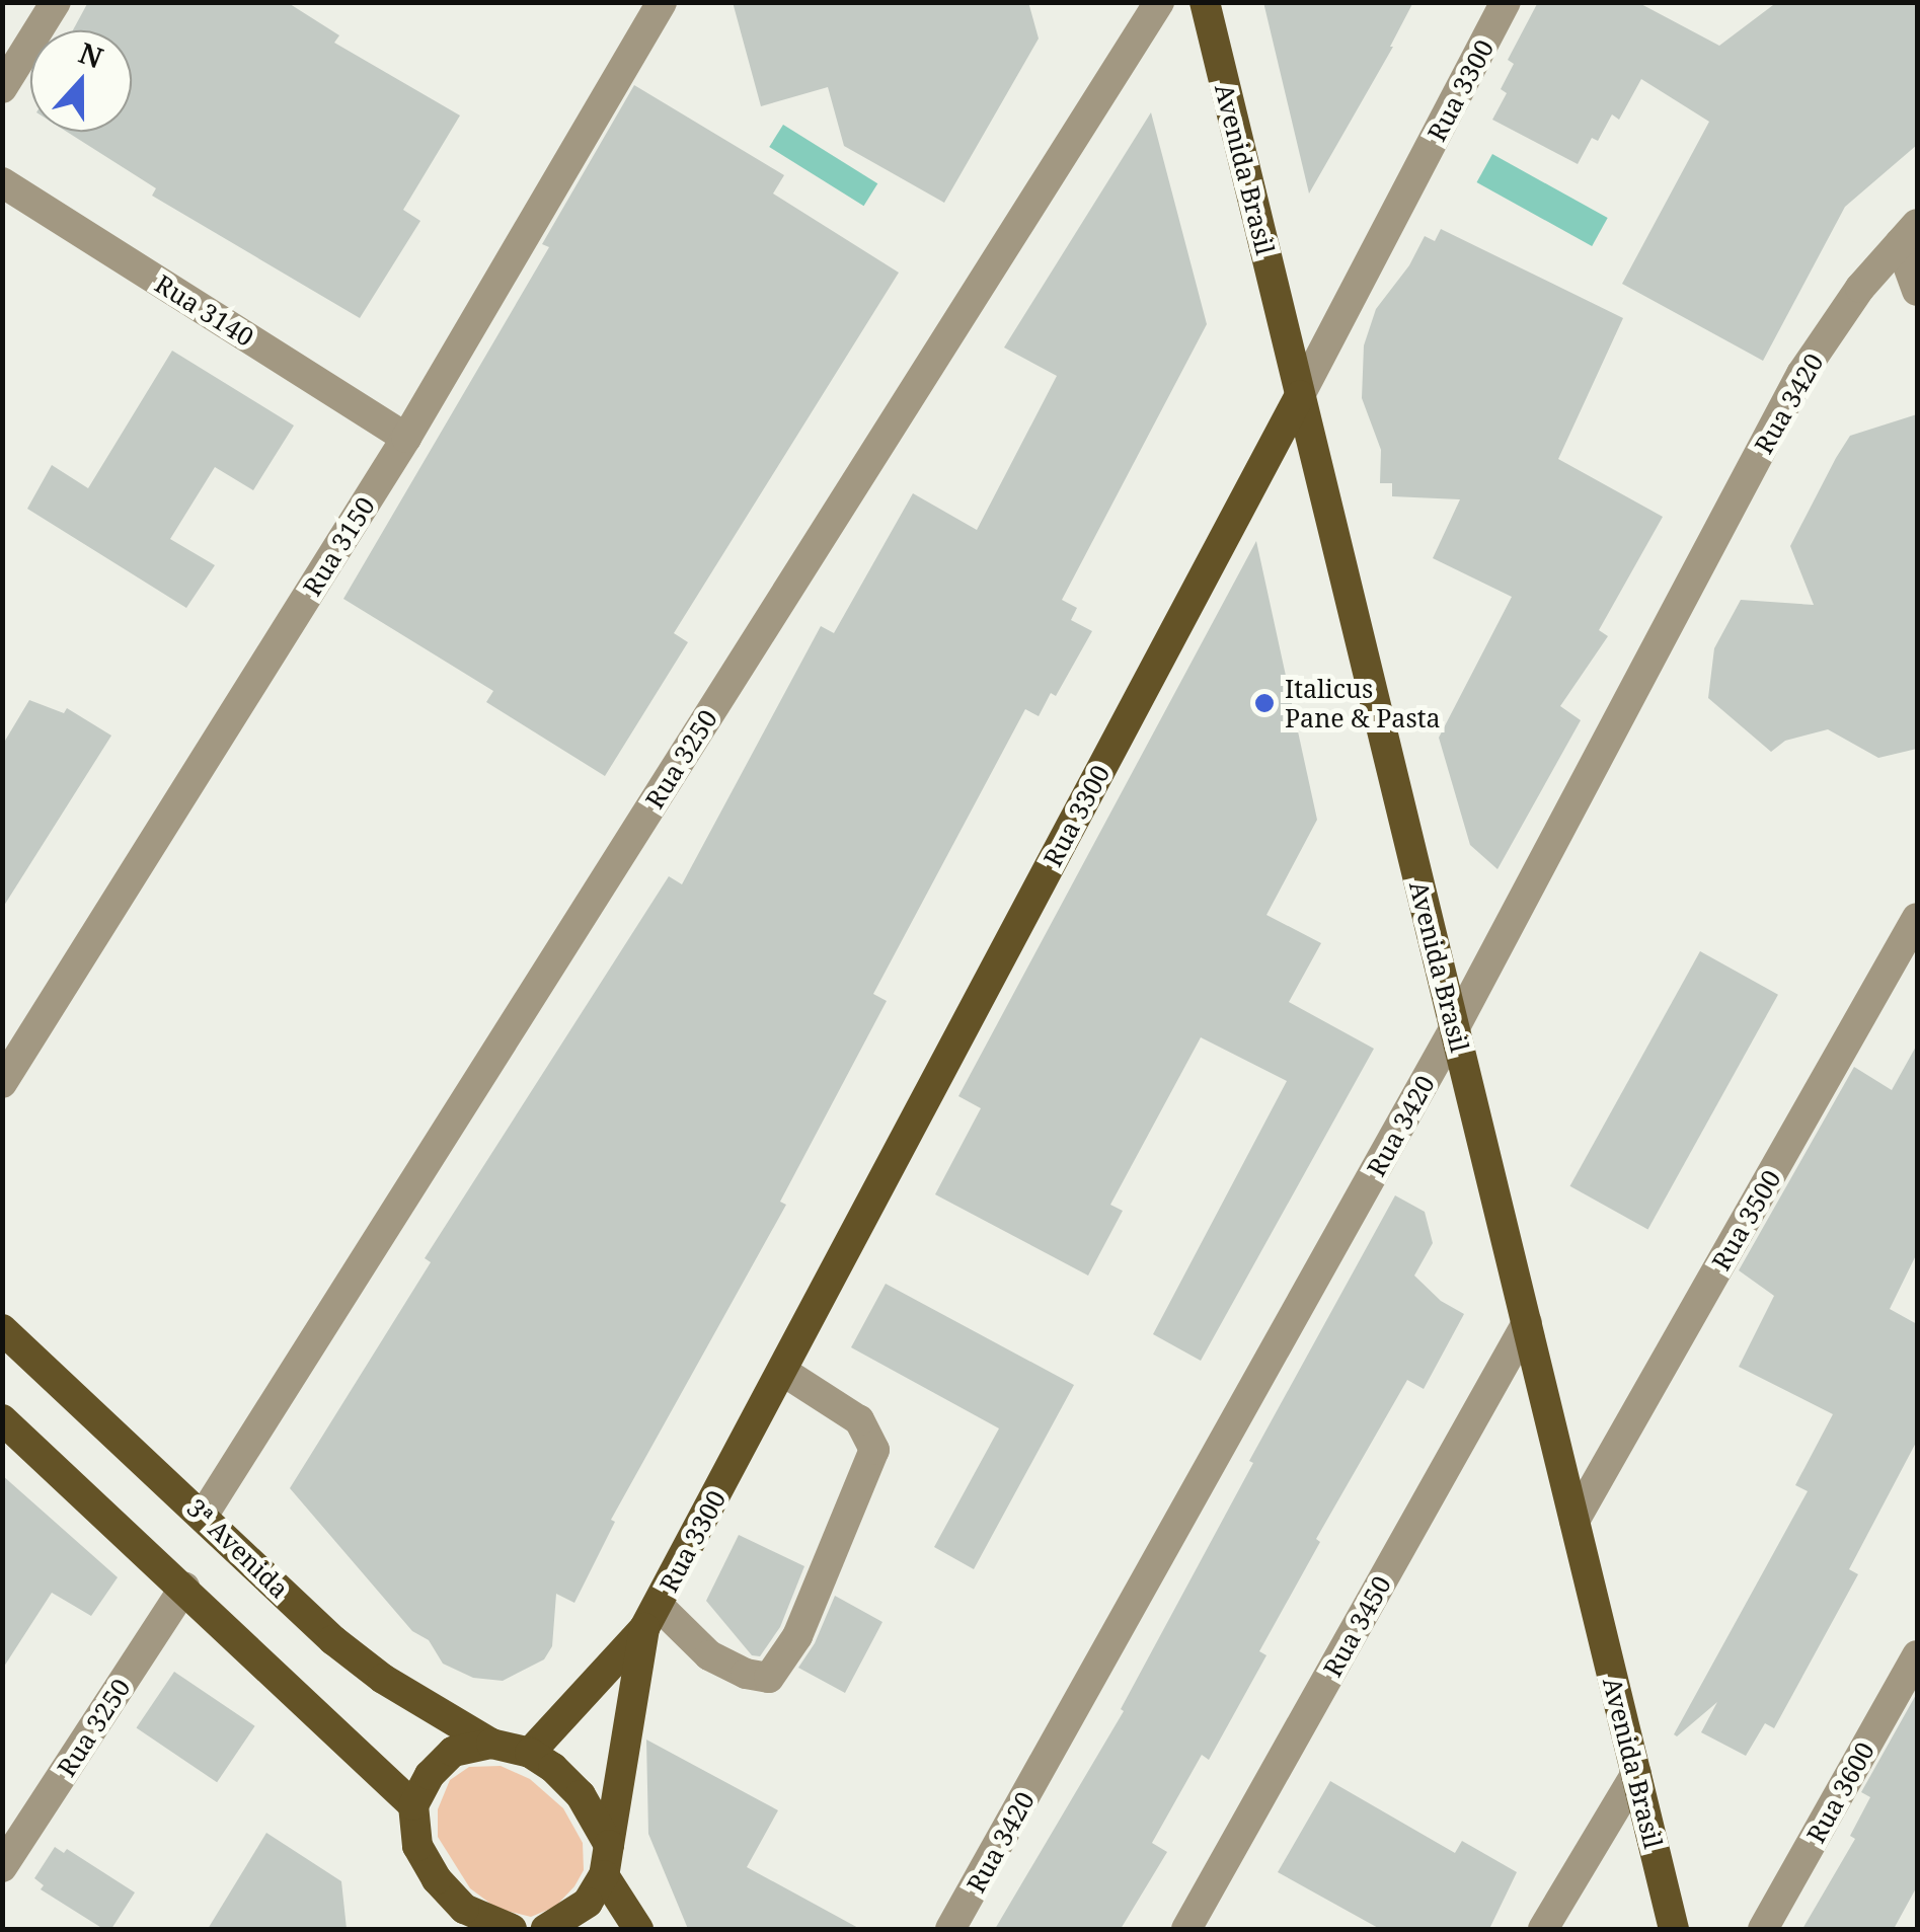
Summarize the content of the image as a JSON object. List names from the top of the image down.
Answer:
{
  "streets": {
    "main road": ["Rua 3300", "Avenida Brasil", "3ª Avenida"],
    "street": [
      "Rua 3140",
      "Rua 3420",
      "Rua 3150",
      "Rua 3250",
      "Rua 3500",
      "Rua 3450",
      "Rua 3600"
    ]
  },
  "crossings": [
    ["Rua 3300", "Avenida Brasil"],
    ["Rua 3300", "3ª Avenida"],
    ["Avenida Brasil", "Rua 3420"],
    ["Avenida Brasil", "Rua 3500"],
    ["Avenida Brasil", "Rua 3450"],
    ["Rua 3140", "Rua 3150"],
    ["Rua 3250", "3ª Avenida"]
  ],
  "places": ["Italicus Pane & Pasta"],
  "north": "top"
}
